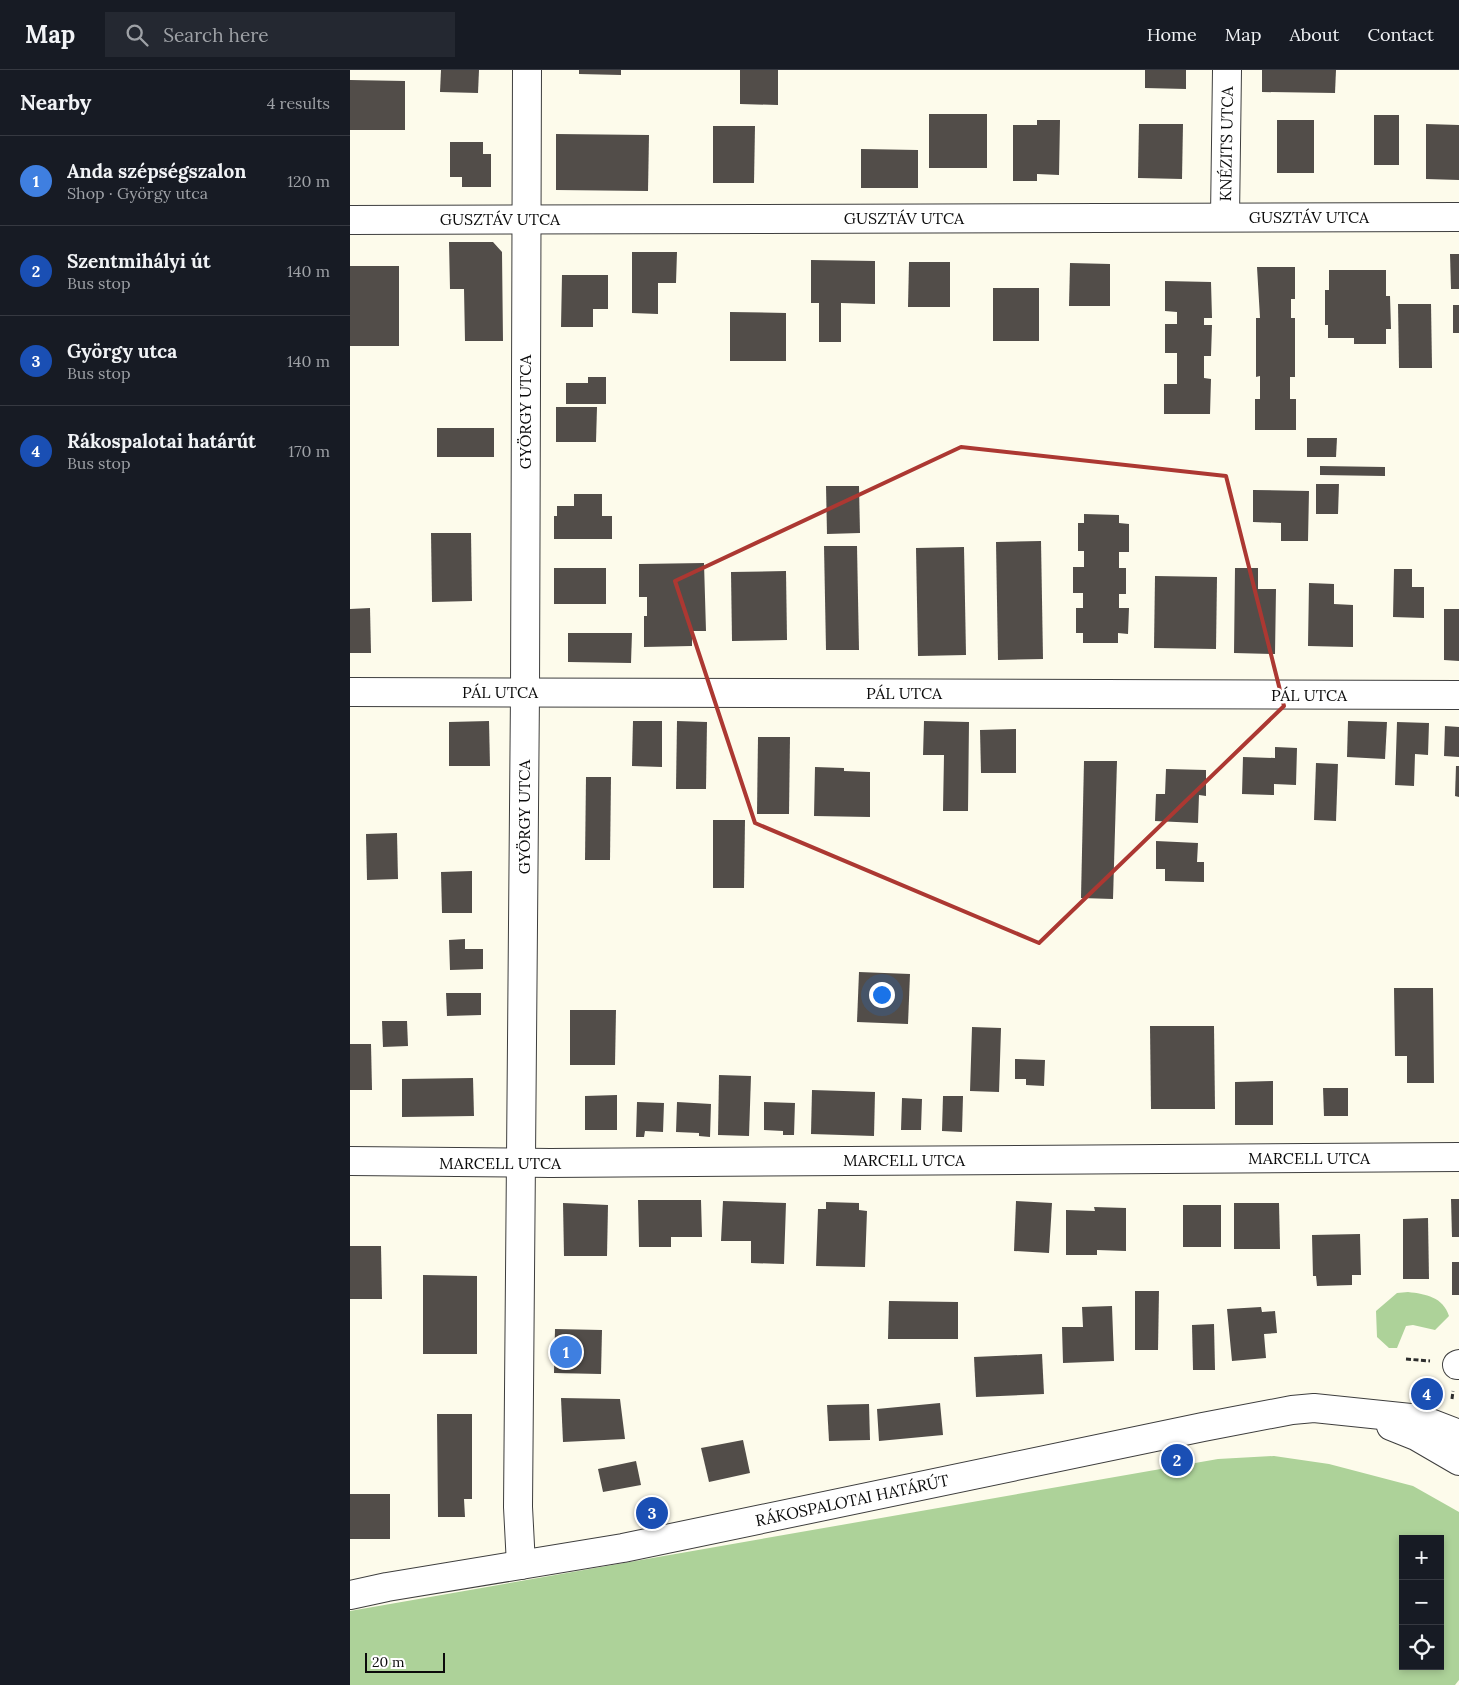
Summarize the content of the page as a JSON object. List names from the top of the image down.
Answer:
{
  "streets": {
    "street": [
      "KNÉZITS UTCA",
      "GUSZTÁV UTCA",
      "GYÖRGY UTCA",
      "PÁL UTCA",
      "MARCELL UTCA",
      "RÁKOSPALOTAI HATÁRÚT"
    ]
  },
  "crossings": [
    ["KNÉZITS UTCA", "GUSZTÁV UTCA"],
    ["GUSZTÁV UTCA", "GYÖRGY UTCA"],
    ["GYÖRGY UTCA", "PÁL UTCA"],
    ["GYÖRGY UTCA", "MARCELL UTCA"],
    ["GYÖRGY UTCA", "RÁKOSPALOTAI HATÁRÚT"]
  ],
  "scale_bar": "20 m",
  "page": {
    "header": "Map",
    "search": "Search here",
    "nav": [
      "Home",
      "Map",
      "About",
      "Contact"
    ],
    "heading": ["Nearby", "4 results"],
    "list": [
      {
        "mark": "1",
        "name": "Anda szépségszalon",
        "note": "Shop · György utca",
        "value": "120 m"
      },
      {
        "mark": "2",
        "name": "Szentmihályi út",
        "note": "Bus stop",
        "value": "140 m"
      },
      {
        "mark": "3",
        "name": "György utca",
        "note": "Bus stop",
        "value": "140 m"
      },
      {
        "mark": "4",
        "name": "Rákospalotai határút",
        "note": "Bus stop",
        "value": "170 m"
      }
    ],
    "pins": [
      "1",
      "4",
      "2",
      "3"
    ],
    "map_buttons": ["+", "−"],
    "scale": "20 m"
  }
}
